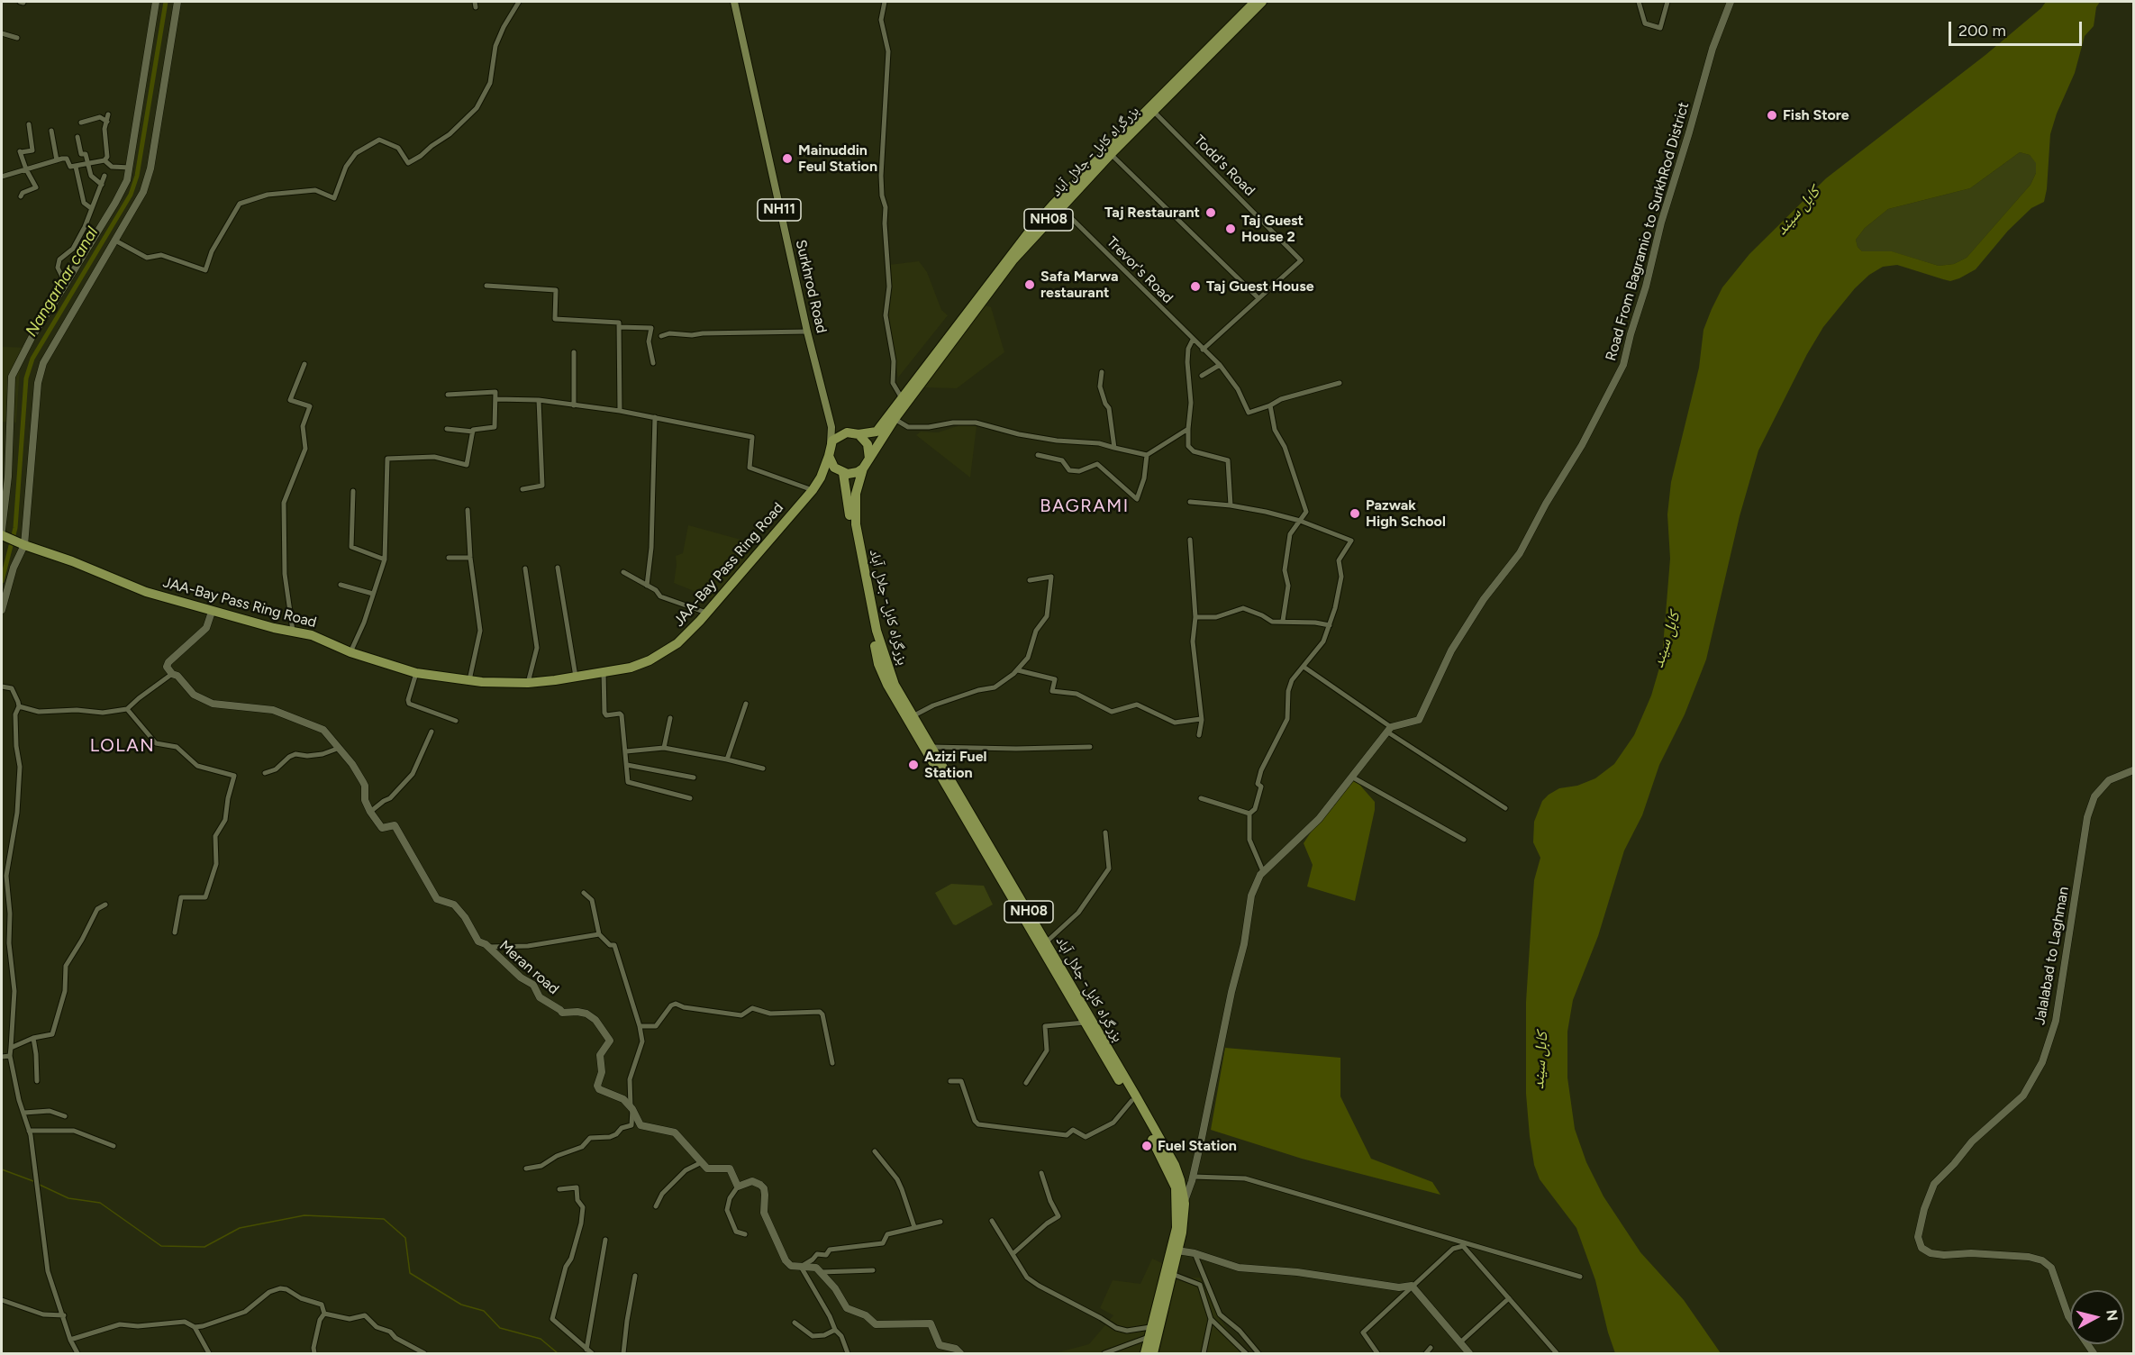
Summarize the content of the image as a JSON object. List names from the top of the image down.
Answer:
{
  "streets": {
    "highway": ["بزرگراه کابل- جلال آباد", "NH08", "JAA-Bay Pass Ring Road"],
    "main road": ["NH11", "Surkhrod Road"],
    "street": [
      "Todd's Road",
      "Road From Bagramio to SurkhRod District",
      "Trevor's Road",
      "Jalalabad to Laghman",
      "Meran road"
    ]
  },
  "crossings": [
    ["بزرگراه کابل- جلال آباد", "Todd's Road"],
    ["بزرگراه کابل- جلال آباد", "Trevor's Road"],
    ["بزرگراه کابل- جلال آباد", "Surkhrod Road"],
    ["بزرگراه کابل- جلال آباد", "JAA-Bay Pass Ring Road"],
    ["Surkhrod Road", "JAA-Bay Pass Ring Road"]
  ],
  "districts": ["BAGRAMI", "LOLAN"],
  "water": ["کابل سيند", "Nangarhar canal"],
  "places": [
    "Fish Store",
    "Mainuddin Feul Station",
    "Taj Restaurant",
    "Taj Guest House 2",
    "Safa Marwa restaurant",
    "Taj Guest House",
    "Pazwak High School",
    "Azizi Fuel Station",
    "Fuel Station"
  ],
  "scale_bar": "200 m",
  "north": "right"
}
